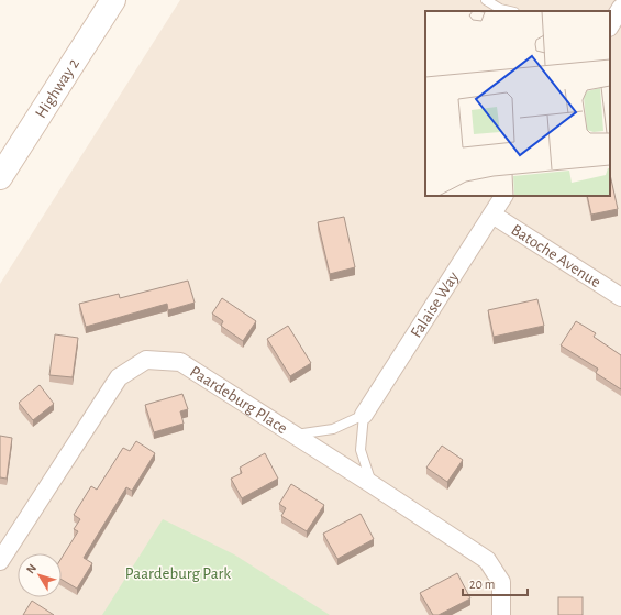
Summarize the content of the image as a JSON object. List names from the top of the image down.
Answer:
{
  "streets": {
    "main road": ["Highway 2"],
    "street": ["Batoche Avenue", "Falaise Way", "Paardeburg Place"]
  },
  "crossings": [
    ["Batoche Avenue", "Falaise Way"]
  ],
  "parks": ["Paardeburg Park"],
  "scale_bar": "20 m",
  "north": "top left"
}
